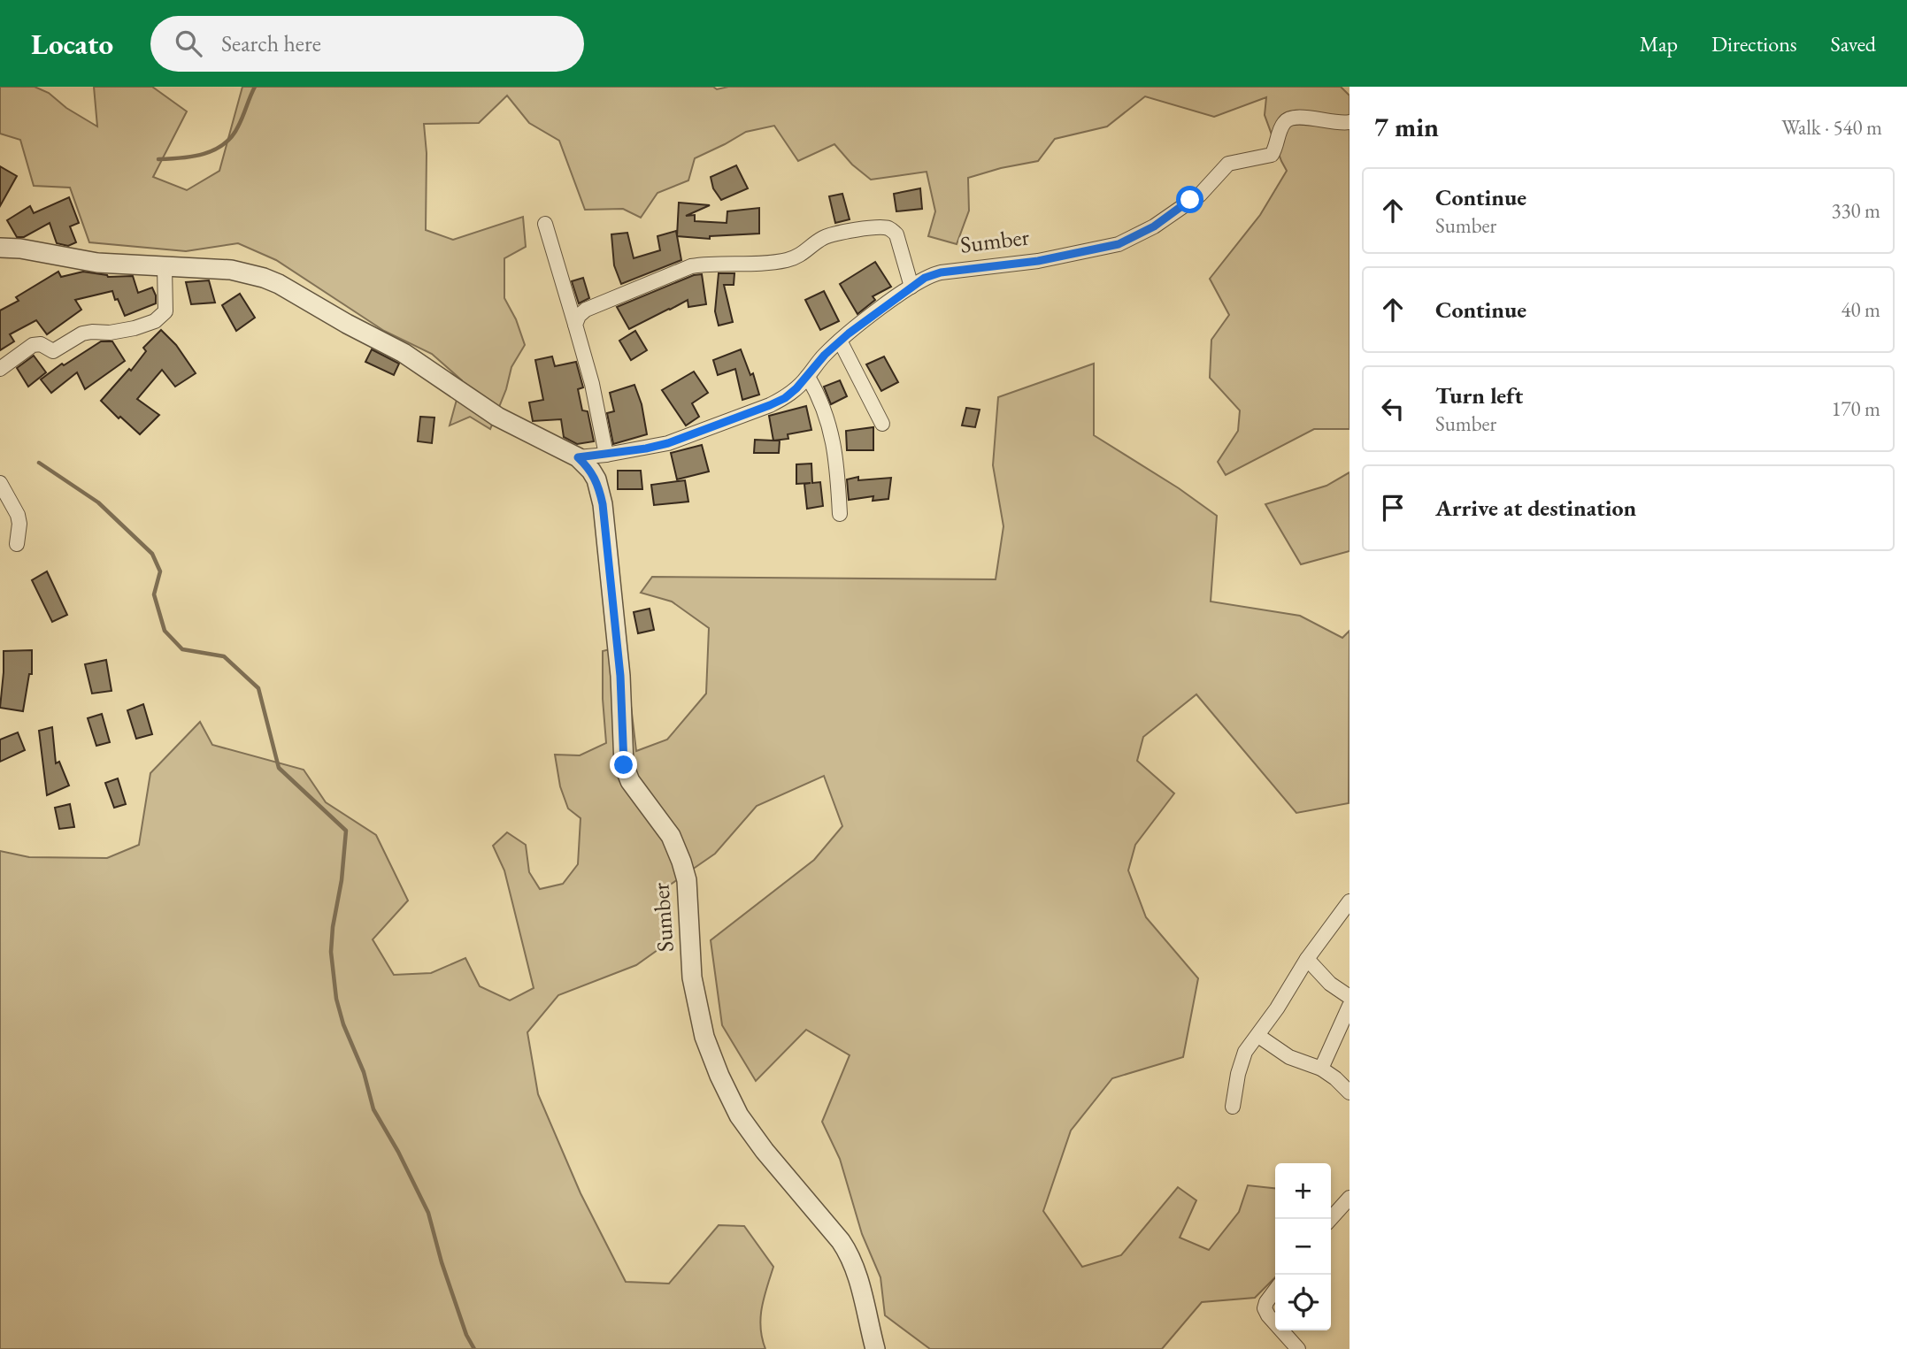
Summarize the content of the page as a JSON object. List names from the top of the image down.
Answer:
{
  "streets": {
    "street": ["Sumber"]
  },
  "page": {
    "header": "Locato",
    "search": "Search here",
    "nav": ["Map", "Directions", "Saved"],
    "heading": ["7 min", "Walk · 540 m"],
    "list": [
      ["Continue", "Sumber", "330 m"],
      ["Continue", "40 m"],
      ["Turn left", "Sumber", "170 m"],
      "Arrive at destination"
    ],
    "map_buttons": ["+", "−"]
  }
}
